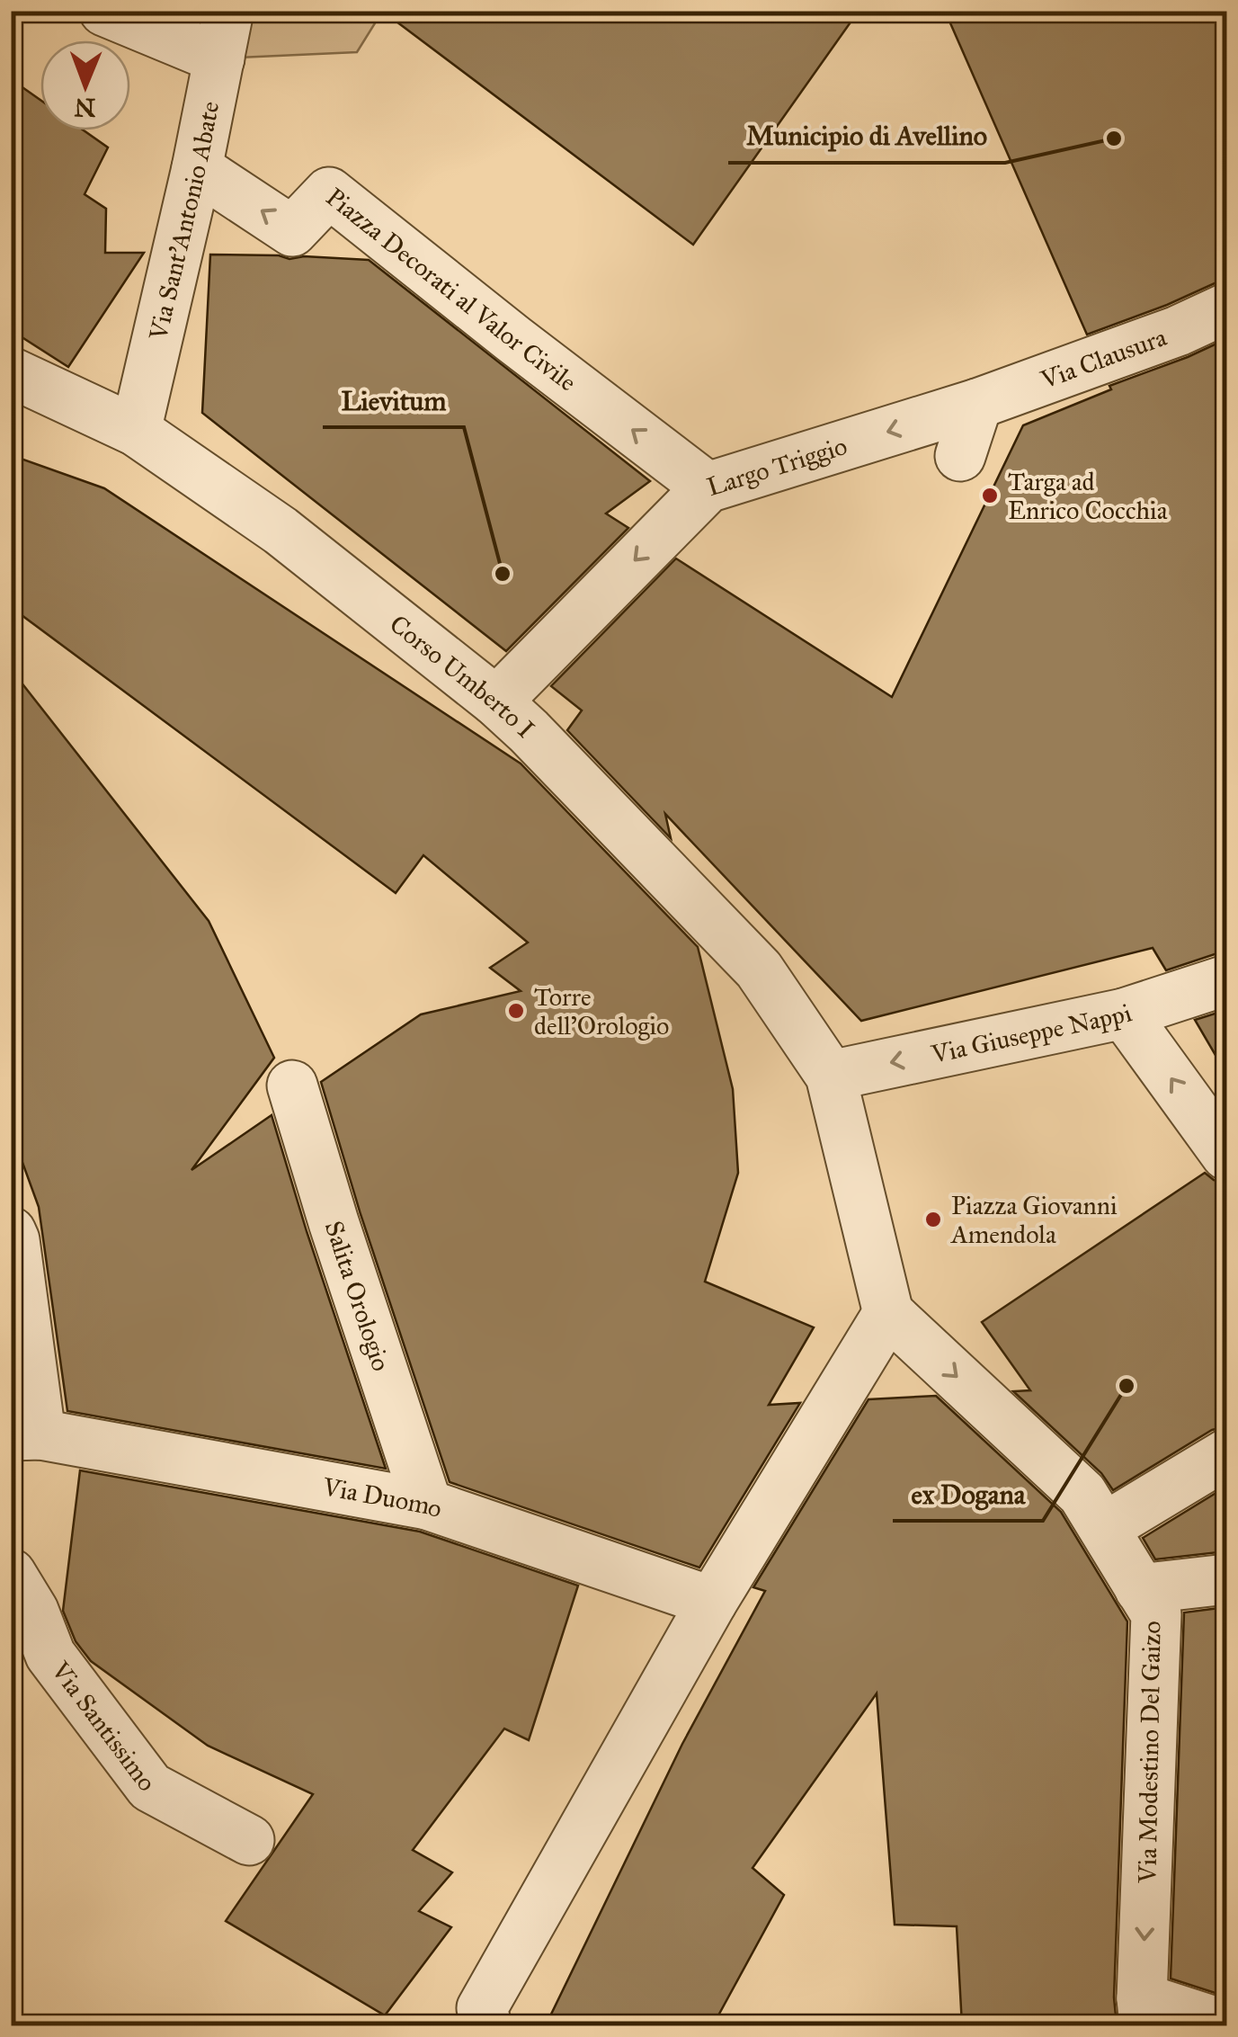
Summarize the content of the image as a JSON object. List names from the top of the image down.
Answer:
{
  "streets": {
    "street": [
      "Via Sant'Antonio Abate",
      "Piazza Decorati al Valor Civile",
      "Via Clausura",
      "Largo Triggio",
      "Corso Umberto I",
      "Via Giuseppe Nappi",
      "Salita Orologio",
      "Via Duomo",
      "Via Santissimo",
      "Via Modestino Del Gaizo"
    ]
  },
  "crossings": [
    ["Via Sant'Antonio Abate", "Piazza Decorati al Valor Civile"],
    ["Via Sant'Antonio Abate", "Corso Umberto I"],
    ["Piazza Decorati al Valor Civile", "Largo Triggio"],
    ["Via Clausura", "Largo Triggio"],
    ["Largo Triggio", "Corso Umberto I"],
    ["Corso Umberto I", "Via Giuseppe Nappi"],
    ["Salita Orologio", "Via Duomo"]
  ],
  "one_way": [
    "Piazza Decorati al Valor Civile",
    "Largo Triggio",
    "Via Giuseppe Nappi",
    "Via Modestino Del Gaizo"
  ],
  "places": [
    "Municipio di Avellino",
    "Targa ad Enrico Cocchia",
    "Lievitum",
    "Torre dell'Orologio",
    "Piazza Giovanni Amendola",
    "ex Dogana"
  ],
  "north": "bottom"
}
